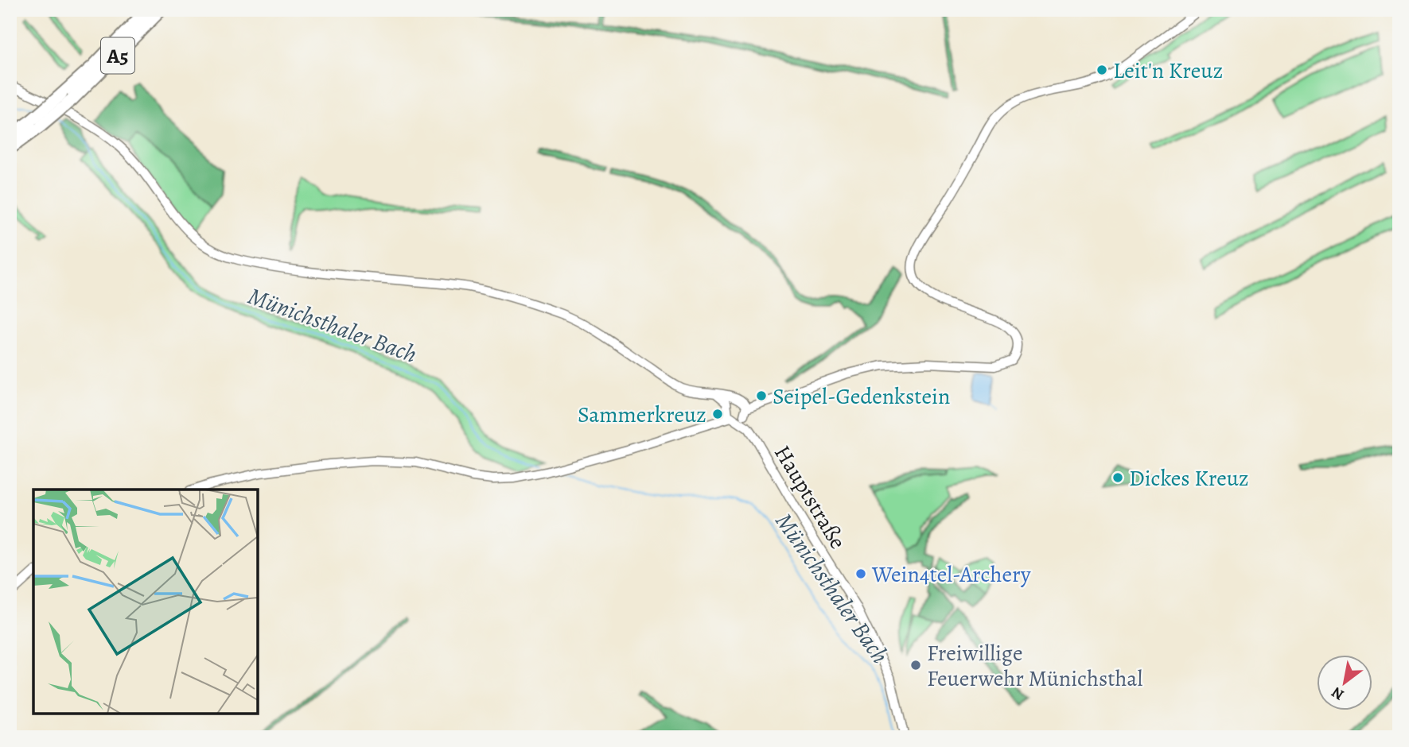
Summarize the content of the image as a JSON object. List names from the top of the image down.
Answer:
{
  "streets": {
    "highway": ["A5"],
    "street": ["Hauptstraße"]
  },
  "water": ["Münichsthaler Bach"],
  "places": [
    "Leit'n Kreuz",
    "Seipel-Gedenkstein",
    "Sammerkreuz",
    "Dickes Kreuz",
    "Wein4tel-Archery",
    "Freiwillige Feuerwehr Münichsthal"
  ],
  "north": "bottom left"
}
